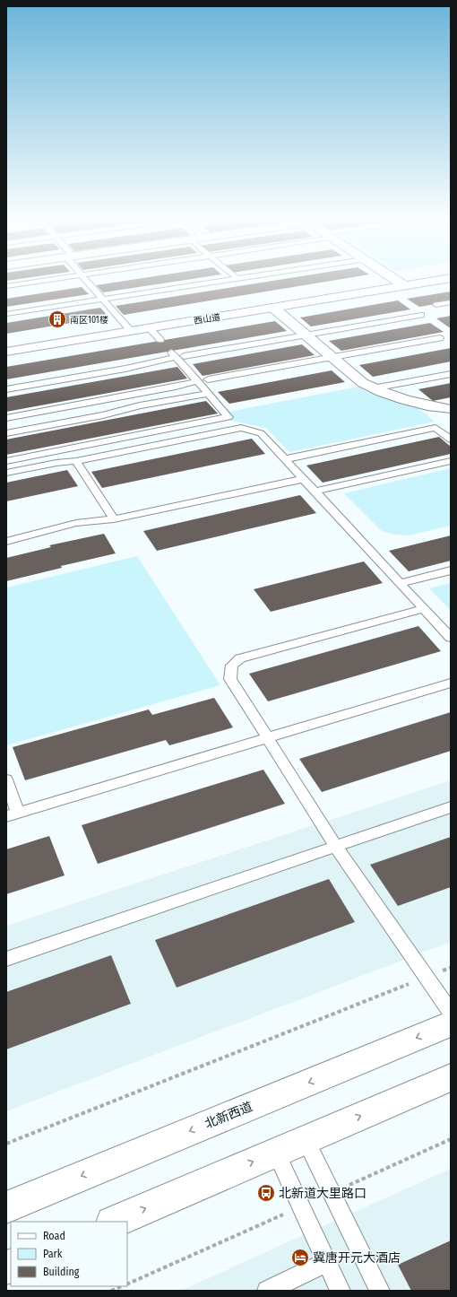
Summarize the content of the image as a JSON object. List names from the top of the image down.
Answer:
{
  "streets": {
    "street": ["西山道", "北新西道"]
  },
  "places": {
    "building": ["南区101楼"],
    "bus stop": ["北新道大里路口"],
    "hotel": ["冀唐开元大酒店"]
  },
  "legend": ["Road", "Park", "Building"]
}
